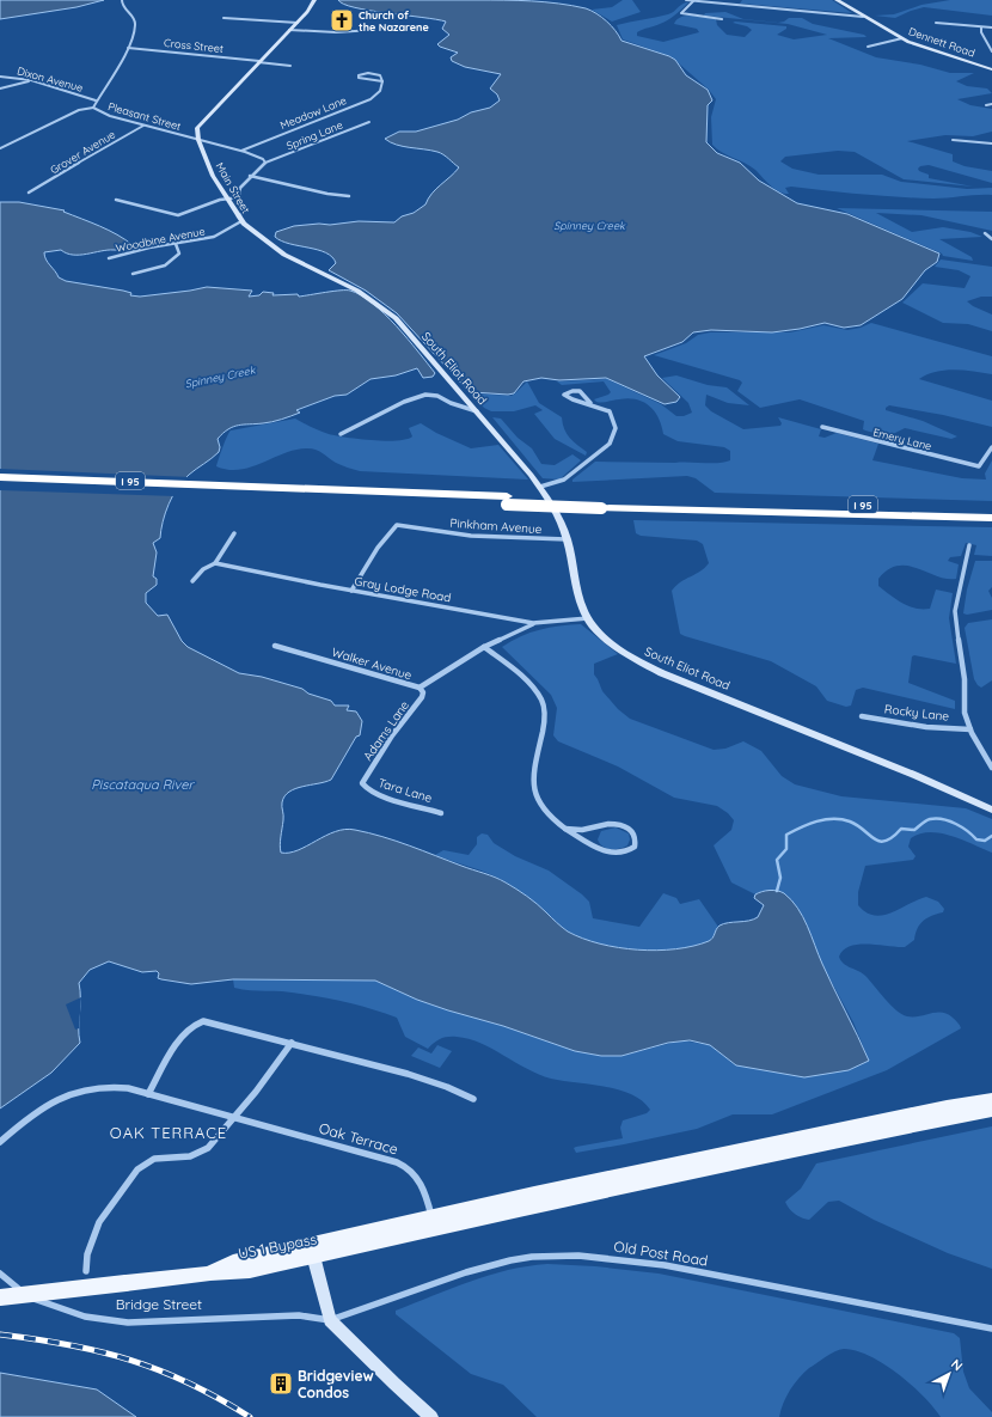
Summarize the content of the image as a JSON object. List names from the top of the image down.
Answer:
{
  "streets": {
    "highway": ["I 95"],
    "main road": [
      "Dennett Road",
      "Main Street",
      "South Eliot Road",
      "US 1 Bypass"
    ],
    "street": [
      "Cross Street",
      "Dixon Avenue",
      "Meadow Lane",
      "Pleasant Street",
      "Spring Lane",
      "Grover Avenue",
      "Woodbine Avenue",
      "Emery Lane",
      "Pinkham Avenue",
      "Gray Lodge Road",
      "Walker Avenue",
      "Rocky Lane",
      "Adams Lane",
      "Tara Lane",
      "Oak Terrace",
      "Old Post Road",
      "Bridge Street"
    ]
  },
  "crossings": [
    ["Cross Street", "Pleasant Street"],
    ["Dixon Avenue", "Pleasant Street"],
    ["Meadow Lane", "Pleasant Street"],
    ["Pleasant Street", "Spring Lane"],
    ["Pleasant Street", "Grover Avenue"],
    ["Pleasant Street", "Main Street"],
    ["Main Street", "Woodbine Avenue"],
    ["Main Street", "South Eliot Road"],
    ["South Eliot Road", "Pinkham Avenue"],
    ["South Eliot Road", "Gray Lodge Road"],
    ["Pinkham Avenue", "Gray Lodge Road"],
    ["Gray Lodge Road", "Walker Avenue"],
    ["Walker Avenue", "Adams Lane"],
    ["Adams Lane", "Tara Lane"],
    ["Oak Terrace", "US 1 Bypass"],
    ["Old Post Road", "Bridge Street"]
  ],
  "districts": ["OAK TERRACE"],
  "water": ["Spinney Creek", "Piscataqua River"],
  "places": {
    "church": ["Church of the Nazarene"],
    "building": ["Bridgeview Condos"]
  },
  "north": "top right"
}
